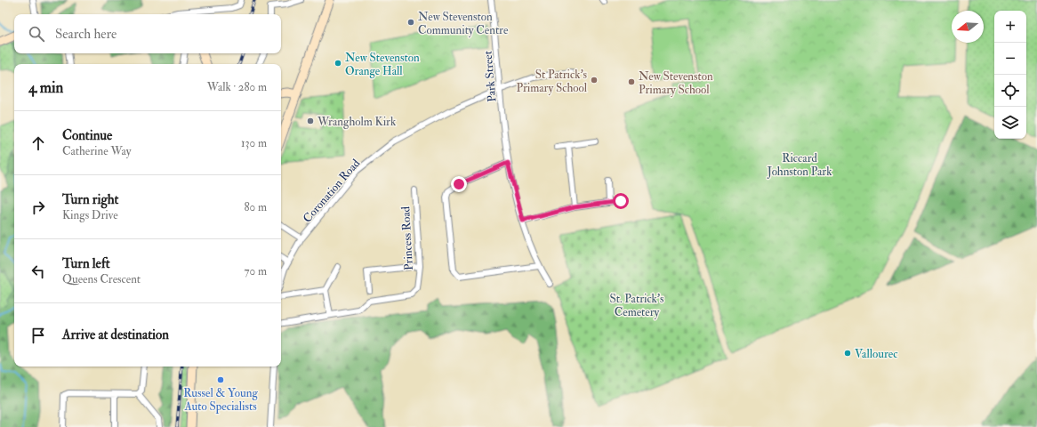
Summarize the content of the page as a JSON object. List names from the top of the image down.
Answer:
{
  "streets": {
    "street": ["Park Street", "Coronation Road", "Princess Road"]
  },
  "crossings": [
    ["Park Street", "Coronation Road"]
  ],
  "parks": ["Riccard Johnston Park", "St. Patrick's Cemetery"],
  "places": [
    "New Stevenston Community Centre",
    "New Stevenston Orange Hall",
    "St Patrick's Primary School",
    "New Stevenston Primary School",
    "Wrangholm Kirk",
    "Vallourec",
    "Russel & Young Auto Specialists"
  ],
  "north": "left",
  "page": {
    "map_buttons": ["+", "−"],
    "search": "Search here",
    "heading": ["4 min", "Walk · 280 m"],
    "list": [
      ["Continue", "Catherine Way", "130 m"],
      ["Turn right", "Kings Drive", "80 m"],
      ["Turn left", "Queens Crescent", "70 m"],
      "Arrive at destination"
    ]
  }
}
